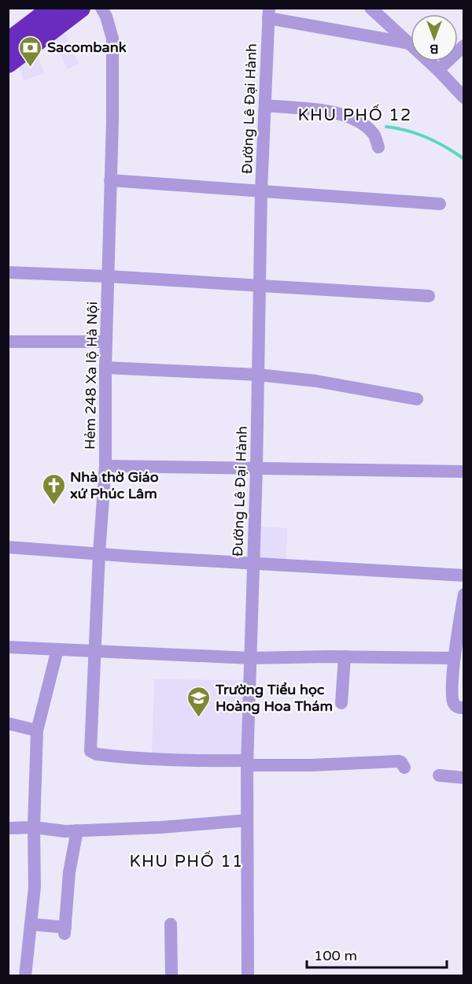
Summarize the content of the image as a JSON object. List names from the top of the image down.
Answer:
{
  "streets": {
    "street": ["Đường Lê Đại Hành", "Hẻm 248 Xa lộ Hà Nội"]
  },
  "crossings": [
    ["Đường Lê Đại Hành", "Hẻm 248 Xa lộ Hà Nội"]
  ],
  "districts": ["KHU PHỐ 12", "KHU PHỐ 11"],
  "places": {
    "bank": ["Sacombank"],
    "church": ["Nhà thờ Giáo xứ Phúc Lâm"],
    "school or university": ["Trường Tiểu học Hoàng Hoa Thám"]
  },
  "scale_bar": "100 m",
  "north": "bottom"
}
